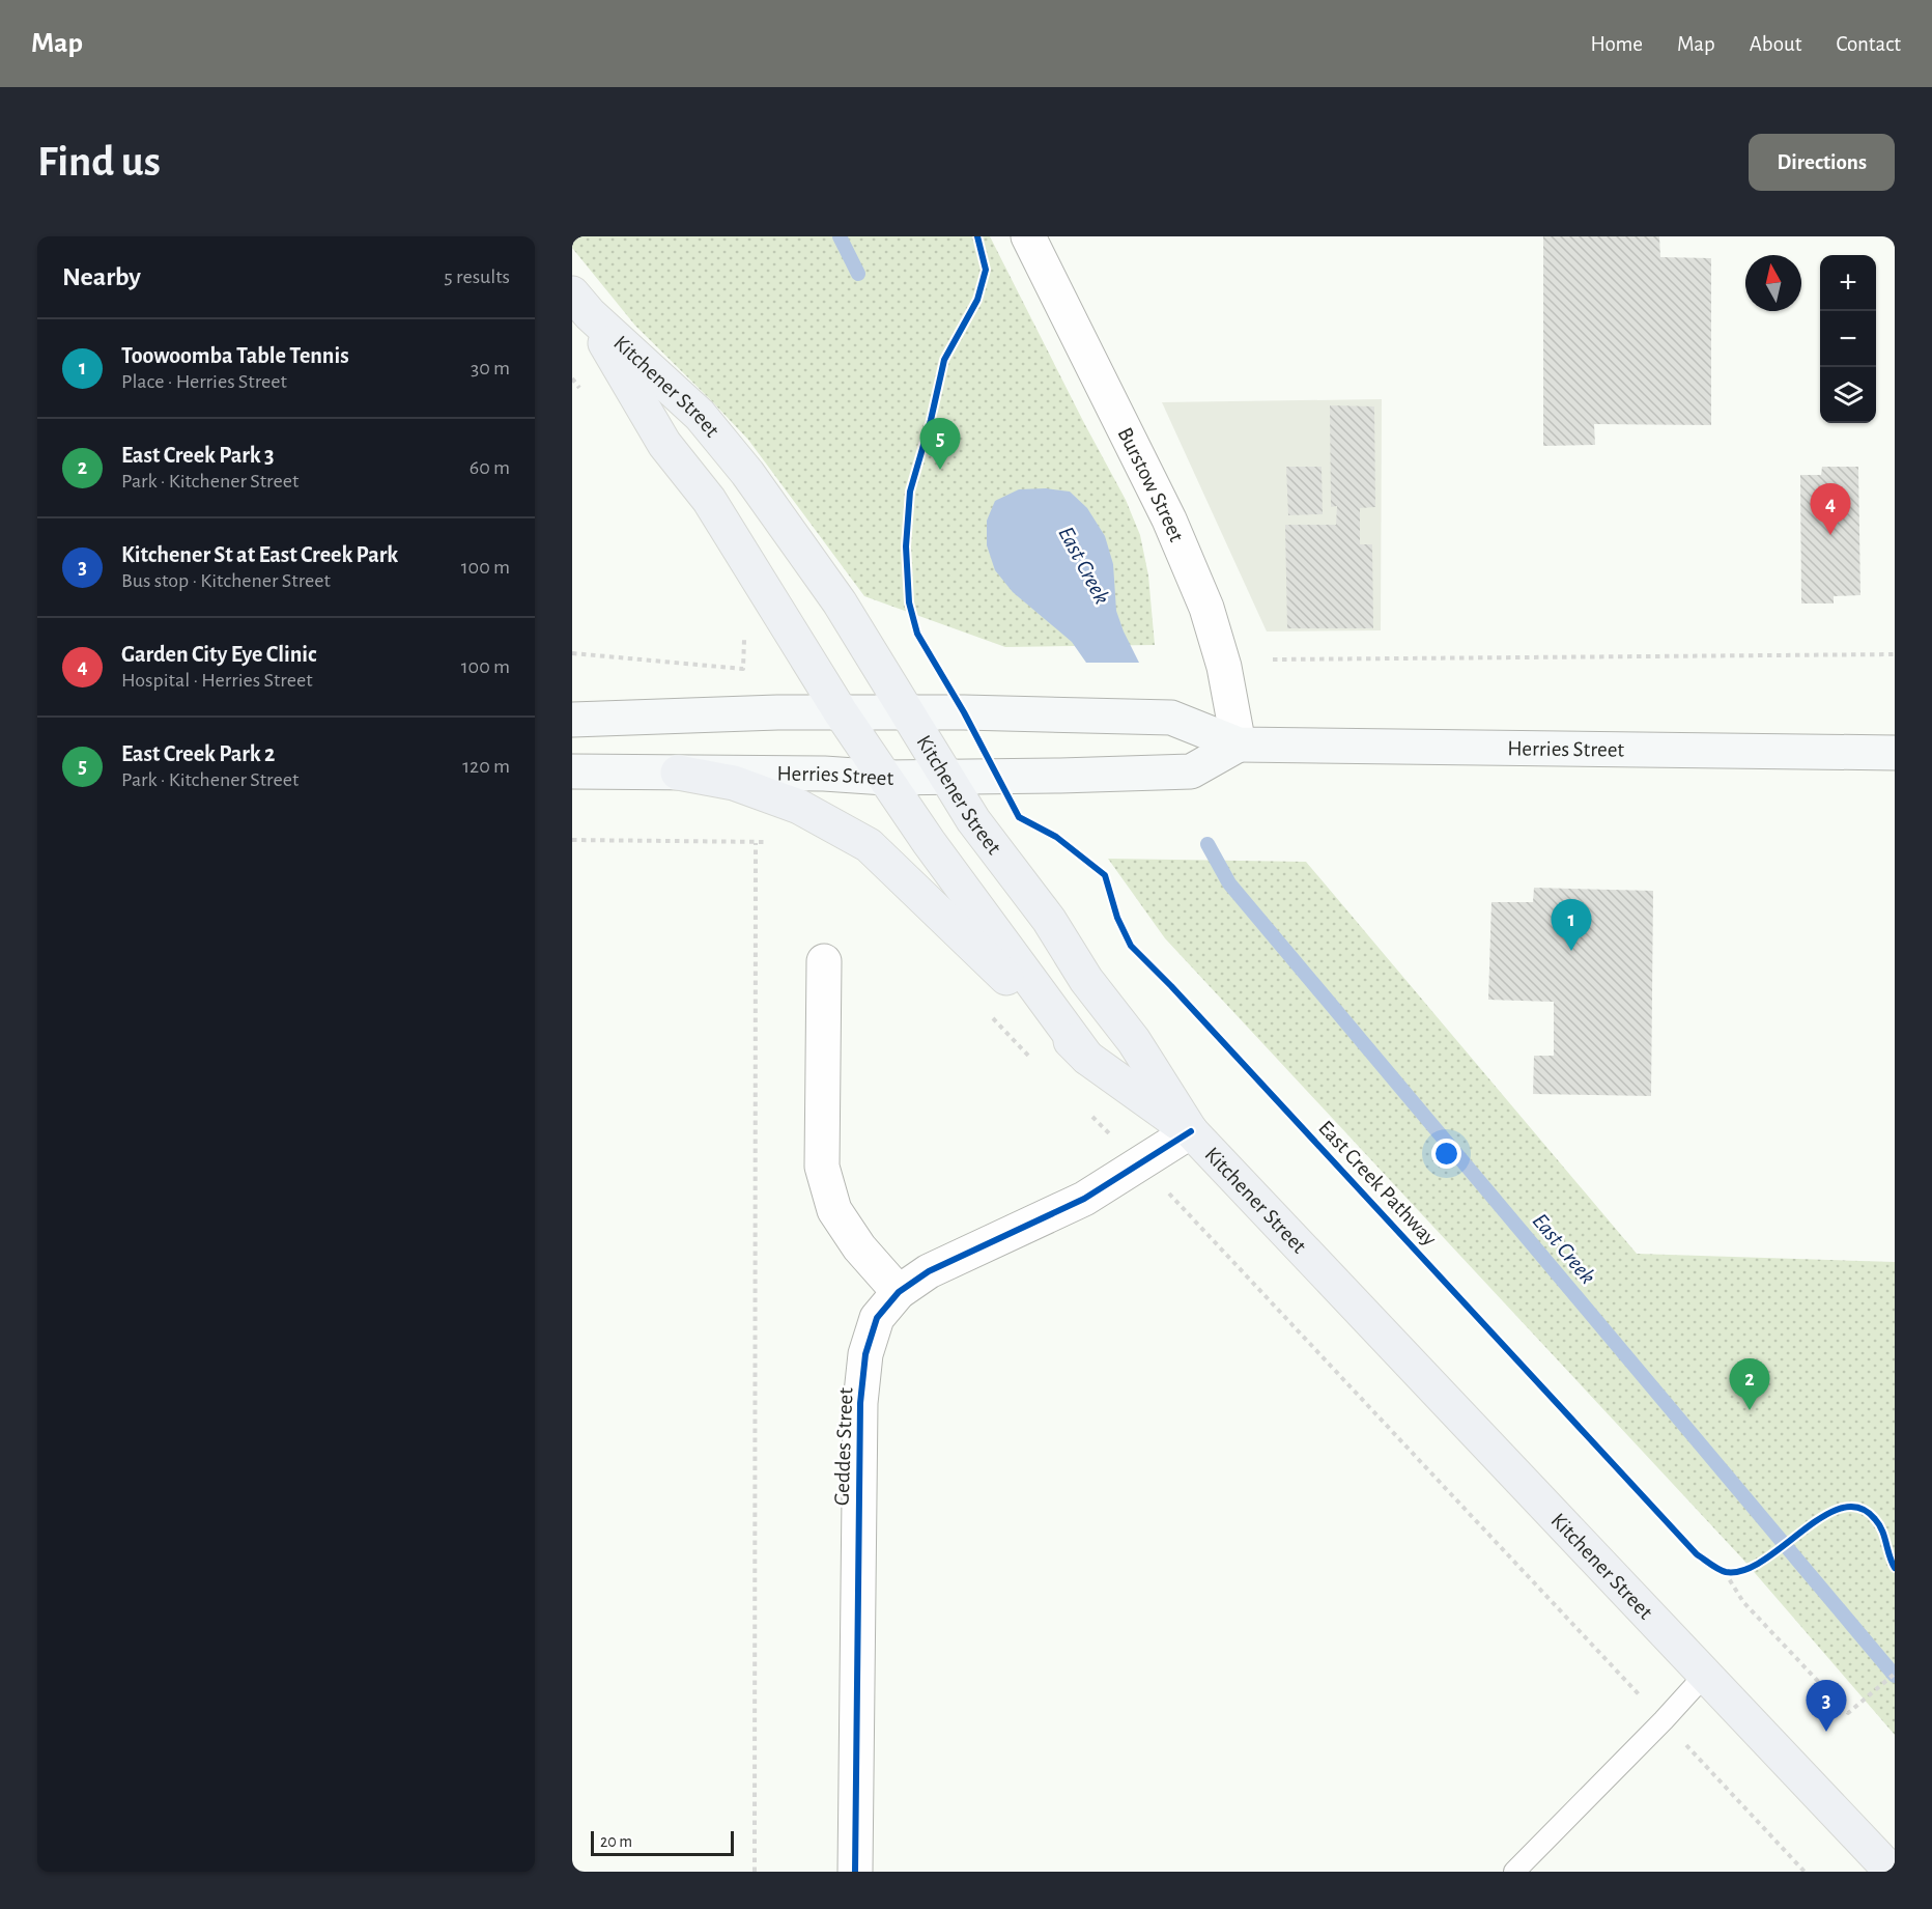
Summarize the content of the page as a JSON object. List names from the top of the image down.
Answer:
{
  "streets": {
    "main road": ["Kitchener Street", "Herries Street"],
    "street": ["Burstow Street", "Geddes Street"],
    "cycle path": ["East Creek Pathway"]
  },
  "crossings": [
    ["Kitchener Street", "Herries Street"],
    ["Kitchener Street", "Geddes Street"],
    ["Burstow Street", "Herries Street"]
  ],
  "water": ["East Creek"],
  "scale_bar": "20 m",
  "north": "top",
  "page": {
    "header": "Map",
    "nav": [
      "Home",
      "Map",
      "About",
      "Contact"
    ],
    "buttons": "Directions",
    "title": "Find us",
    "heading": ["Nearby", "5 results"],
    "map_buttons": ["+", "−"],
    "list": [
      {
        "mark": "1",
        "name": "Toowoomba Table Tennis",
        "note": "Place · Herries Street",
        "value": "30 m"
      },
      {
        "mark": "2",
        "name": "East Creek Park 3",
        "note": "Park · Kitchener Street",
        "value": "60 m"
      },
      {
        "mark": "3",
        "name": "Kitchener St at East Creek Park",
        "note": "Bus stop · Kitchener Street",
        "value": "100 m"
      },
      {
        "mark": "4",
        "name": "Garden City Eye Clinic",
        "note": "Hospital · Herries Street",
        "value": "100 m"
      },
      {
        "mark": "5",
        "name": "East Creek Park 2",
        "note": "Park · Kitchener Street",
        "value": "120 m"
      }
    ],
    "pins": [
      "5",
      "4",
      "1",
      "2",
      "3"
    ],
    "scale": "20 m"
  }
}
